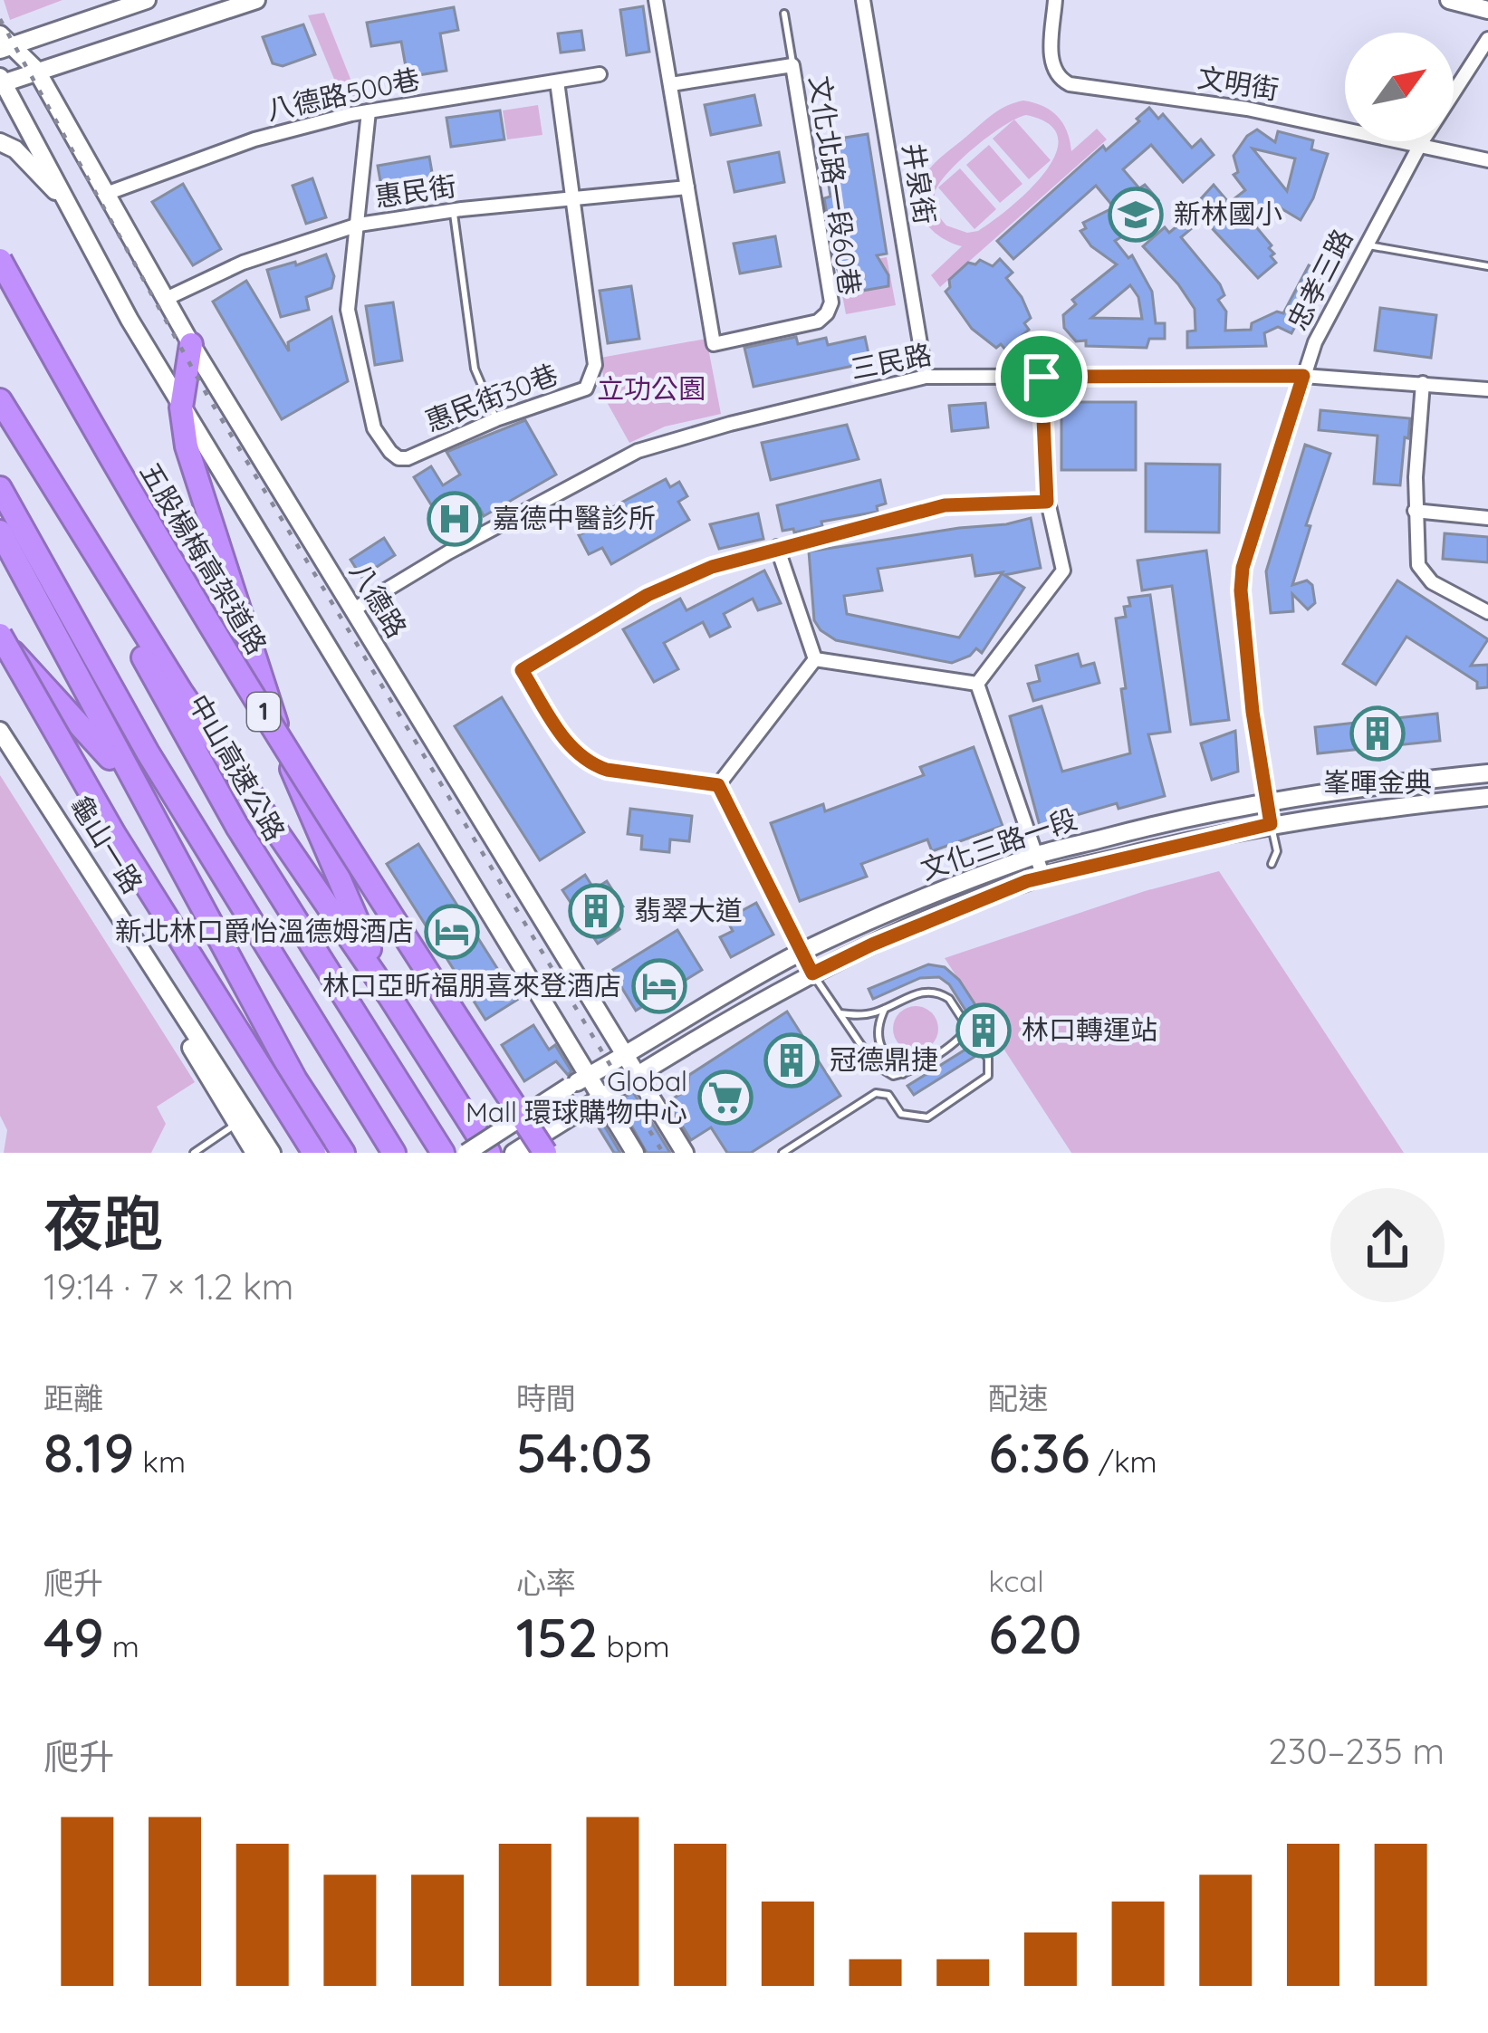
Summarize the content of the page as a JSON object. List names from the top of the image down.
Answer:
{
  "streets": {
    "highway": ["五股楊梅高架道路", "1", "中山高速公路"],
    "street": [
      "文明街",
      "八德路500巷",
      "井泉街",
      "文化北路一段60巷",
      "惠民街",
      "忠孝三路",
      "三民路",
      "惠民街30巷",
      "八德路",
      "龜山一路",
      "文化三路一段"
    ]
  },
  "crossings": [
    ["文明街", "忠孝三路"],
    ["八德路500巷", "惠民街30巷"],
    ["八德路500巷", "八德路"],
    ["井泉街", "三民路"],
    ["文化北路一段60巷", "惠民街"],
    ["惠民街", "惠民街30巷"],
    ["惠民街", "八德路"],
    ["忠孝三路", "三民路"],
    ["忠孝三路", "文化三路一段"],
    ["三民路", "八德路"],
    ["八德路", "文化三路一段"]
  ],
  "parks": ["立功公園"],
  "places": {
    "school or university": ["新林國小"],
    "hospital": ["嘉德中醫診所"],
    "building": [
      "峯暉金典",
      "翡翠大道",
      "林口轉運站",
      "冠德鼎捷"
    ],
    "hotel": ["新北林口爵怡溫德姆酒店", "林口亞昕福朋喜來登酒店"],
    "supermarket": ["Global Mall 環球購物中心"]
  },
  "north": "top right",
  "page": {
    "heading": ["夜跑", "19:14 · 7 × 1.2 km"],
    "stats": [
      ["距離", "8.19 km"],
      ["時間", "54:03"],
      ["配速", "6:36 /km"],
      ["爬升", "49 m"],
      ["心率", "152 bpm"],
      ["kcal", "620"]
    ],
    "chart": ["爬升", "230–235 m"]
  }
}
